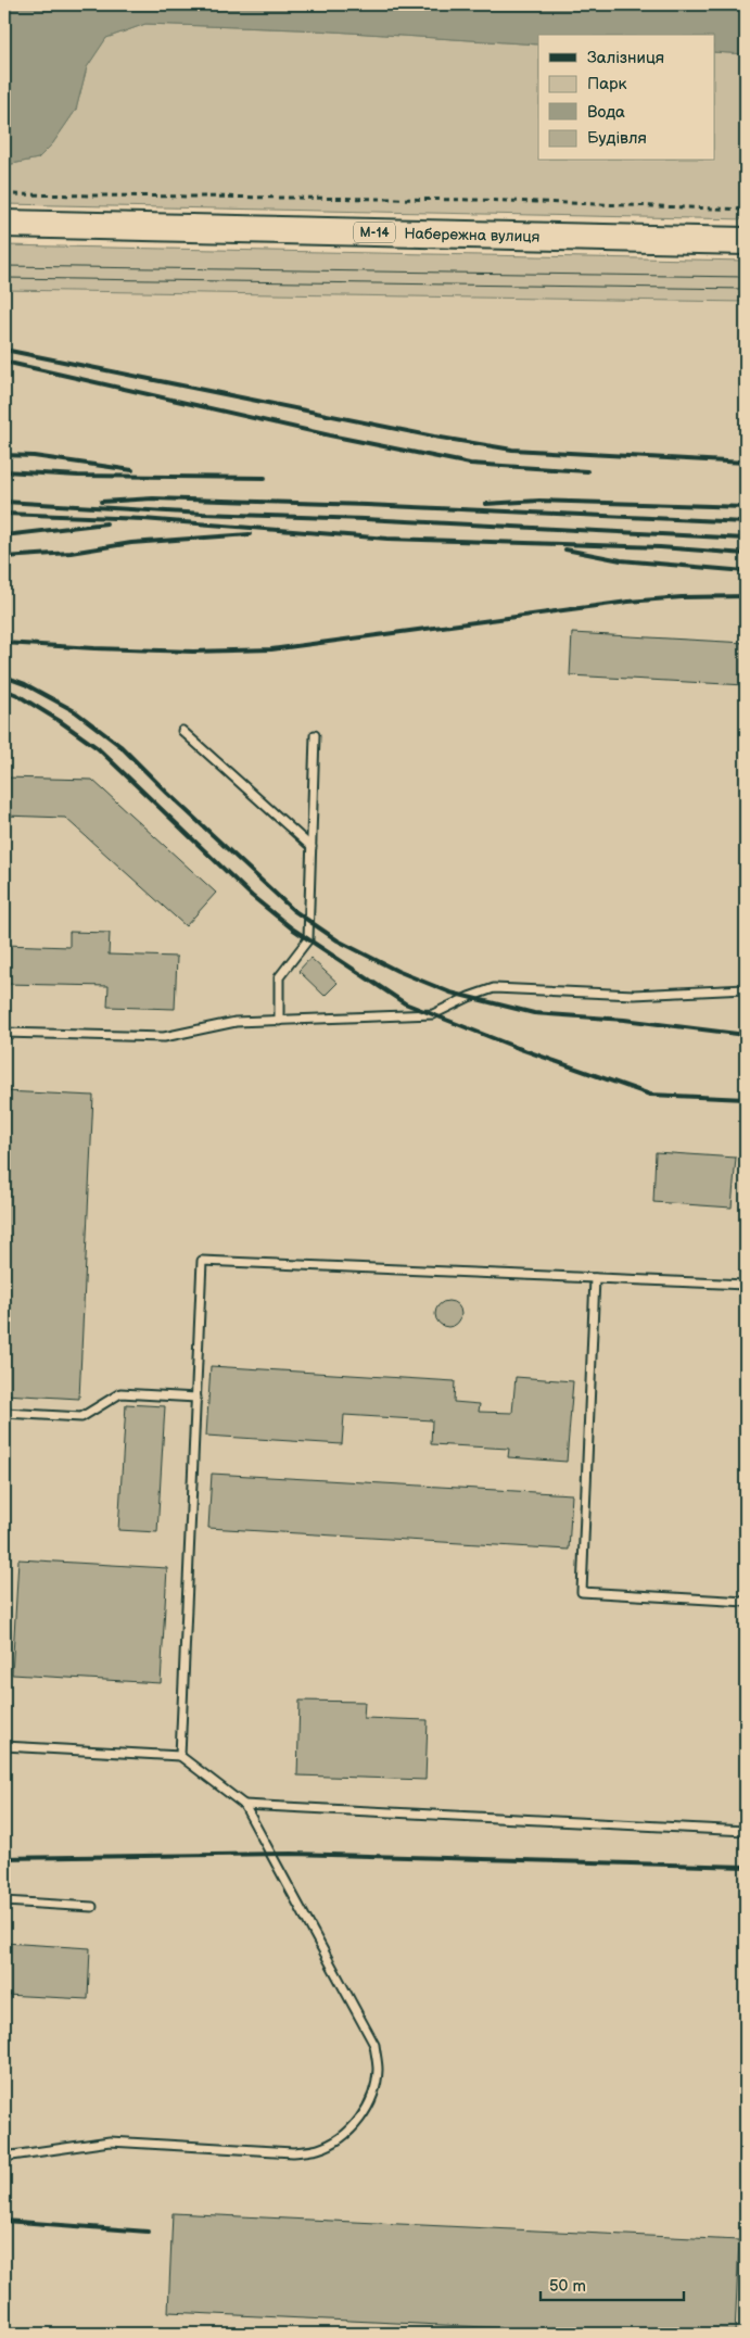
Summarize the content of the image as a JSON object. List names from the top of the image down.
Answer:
{
  "streets": {
    "highway": ["М-14", "Набережна вулиця"]
  },
  "legend": [
    "Залізниця",
    "Парк",
    "Вода",
    "Будівля"
  ],
  "scale_bar": "50 m"
}
